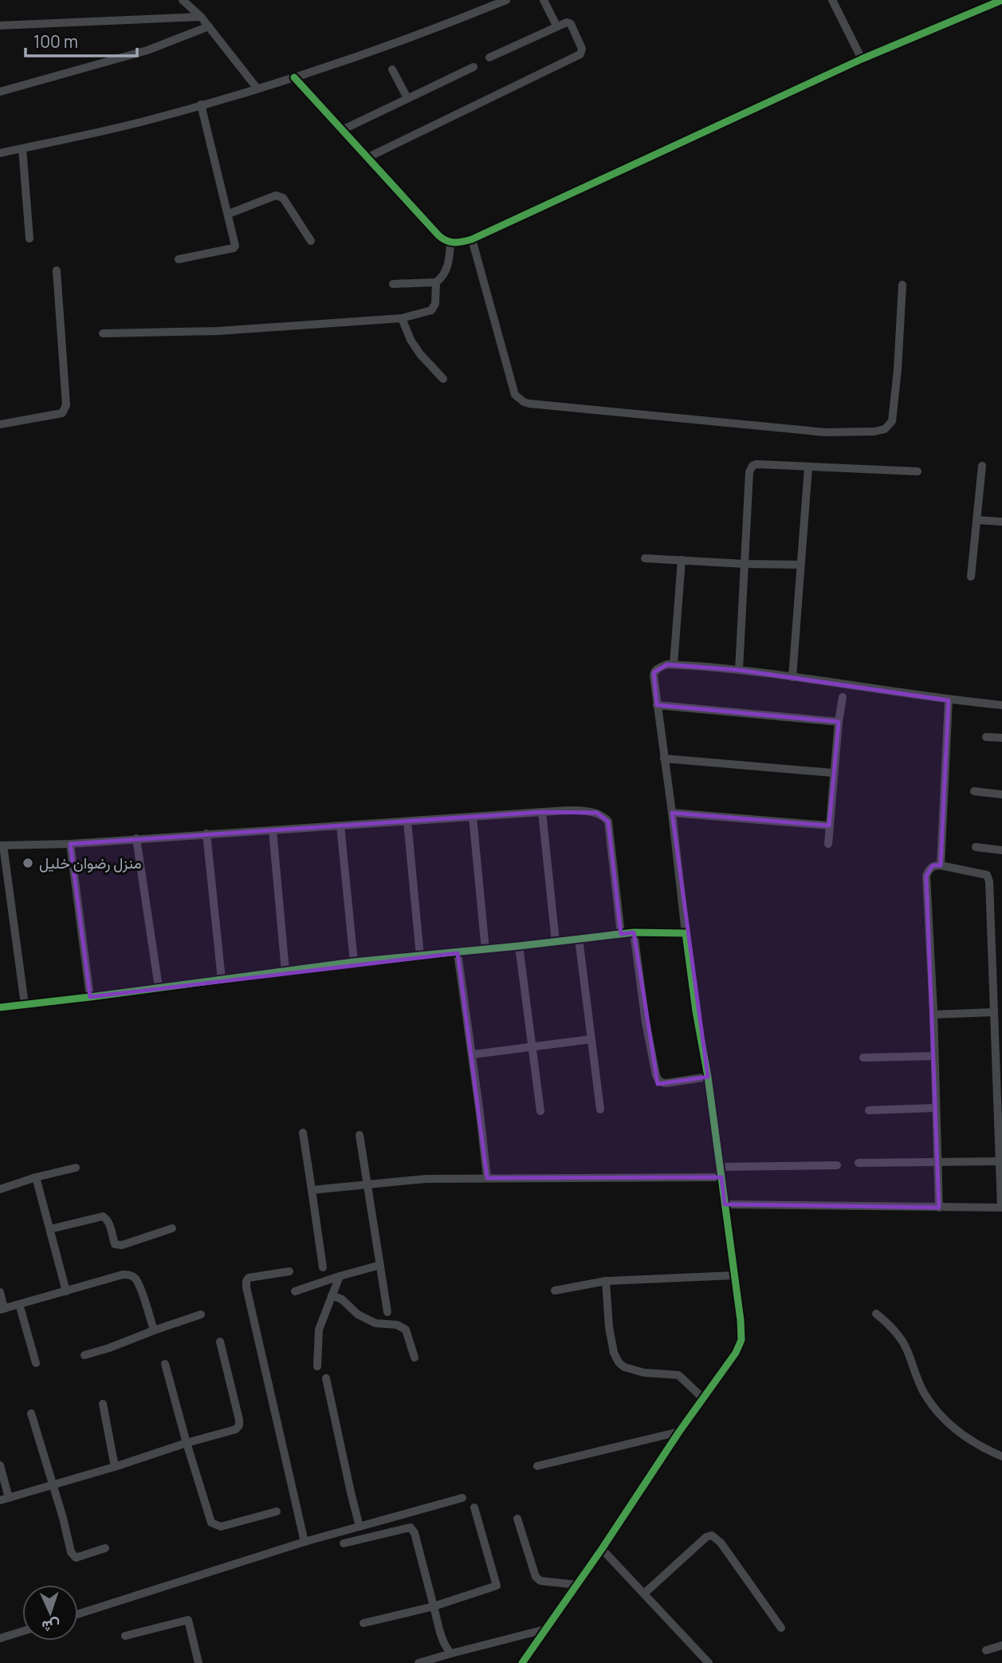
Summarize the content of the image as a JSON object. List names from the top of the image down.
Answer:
{
  "places": ["منزل رضوان خليل"],
  "scale_bar": "100 m",
  "north": "bottom"
}
